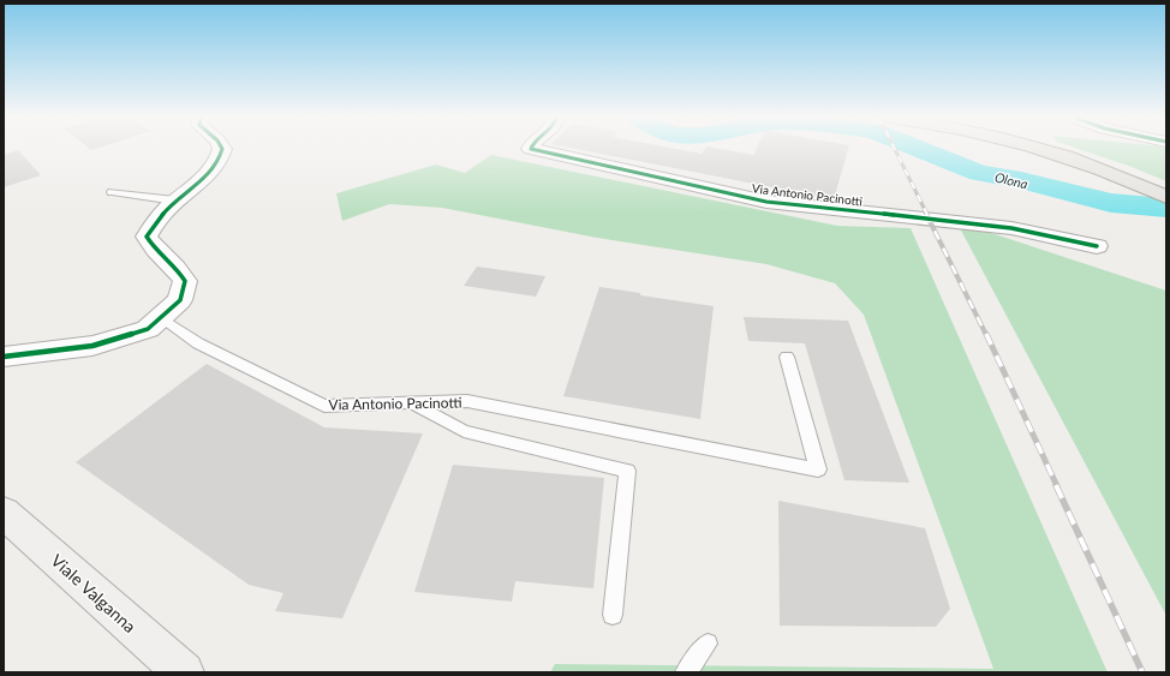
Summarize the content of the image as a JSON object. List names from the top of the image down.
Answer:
{
  "streets": {
    "main road": ["Viale Valganna"],
    "street": ["Via Antonio Pacinotti"]
  },
  "water": ["Olona"]
}
